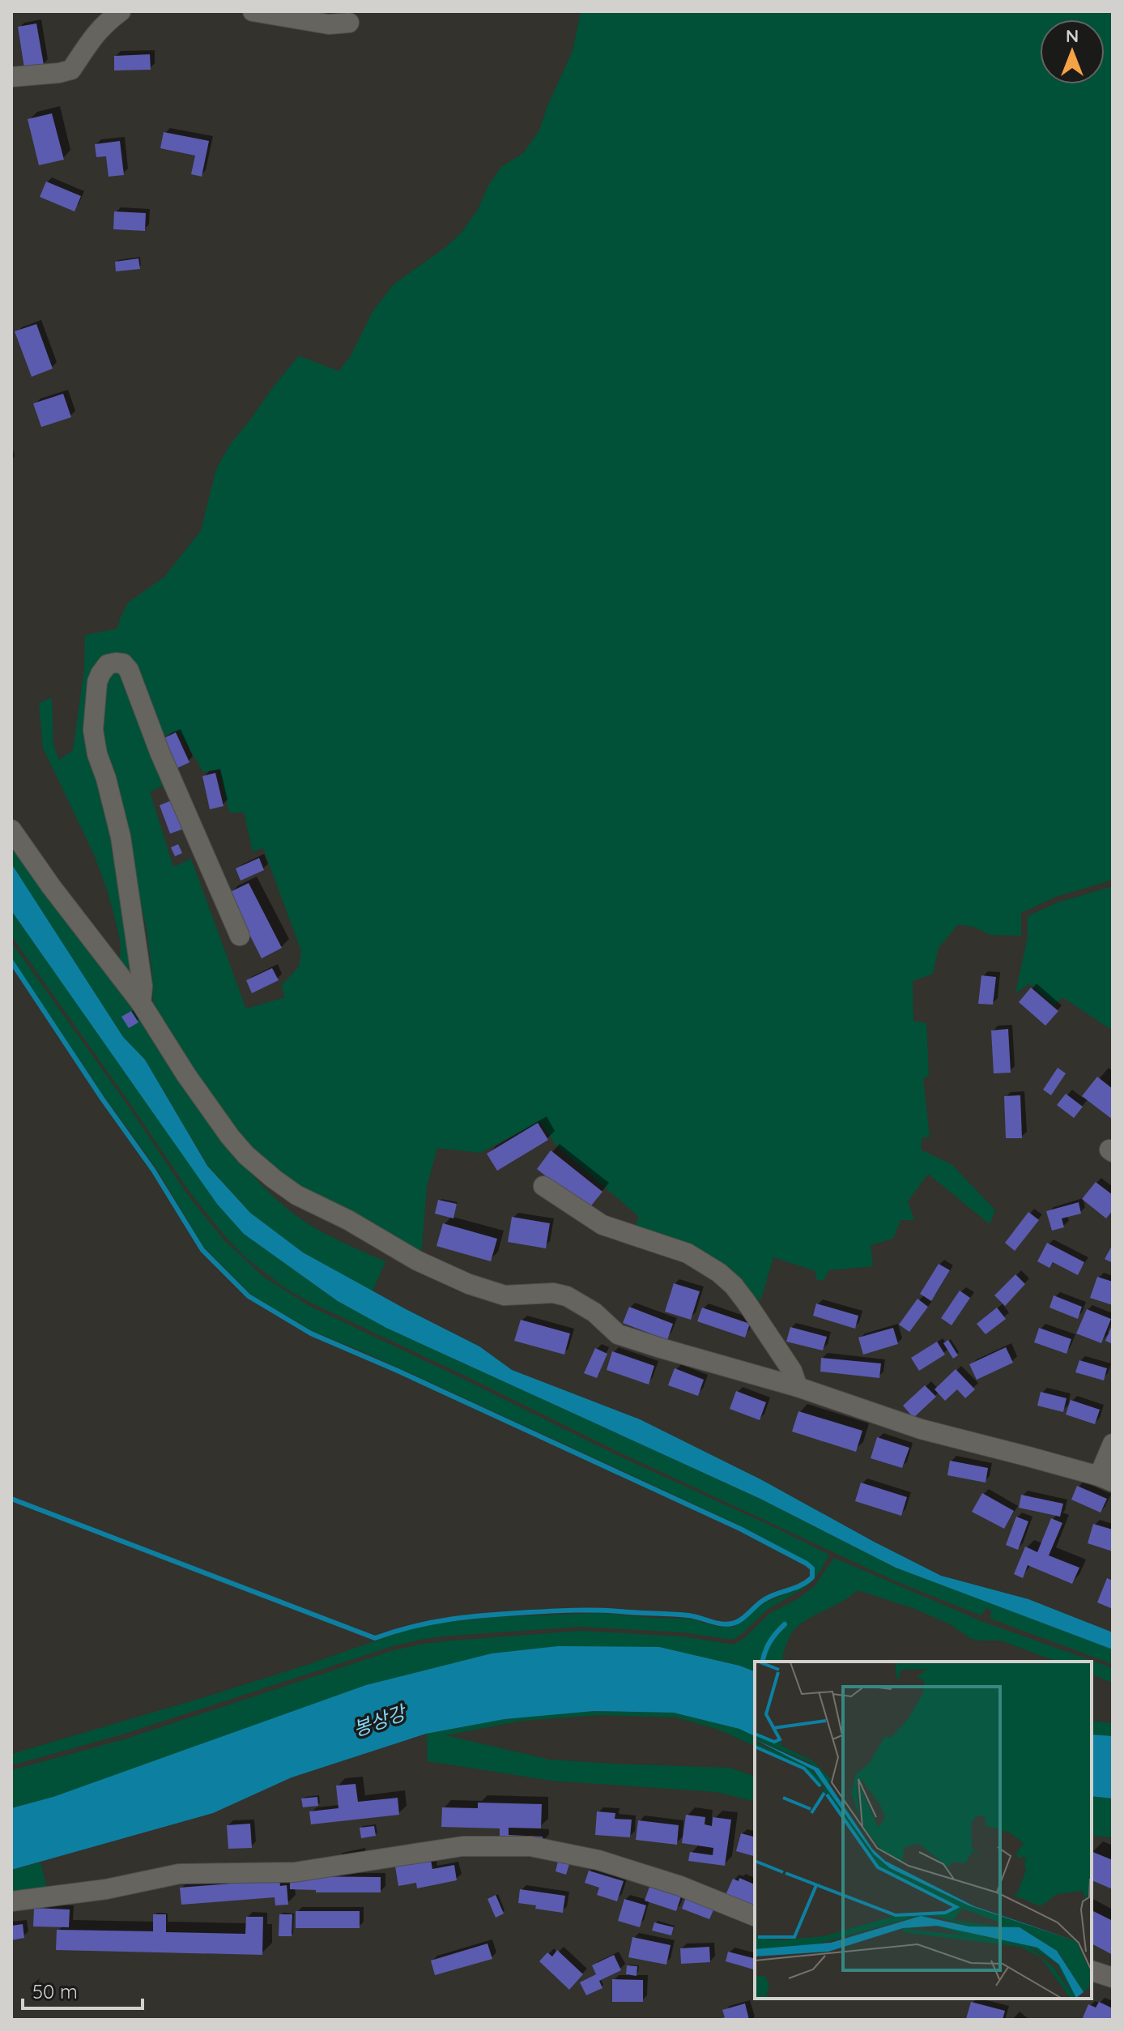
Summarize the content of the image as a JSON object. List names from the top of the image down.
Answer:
{
  "water": ["봉상강"],
  "scale_bar": "50 m",
  "north": "top"
}
